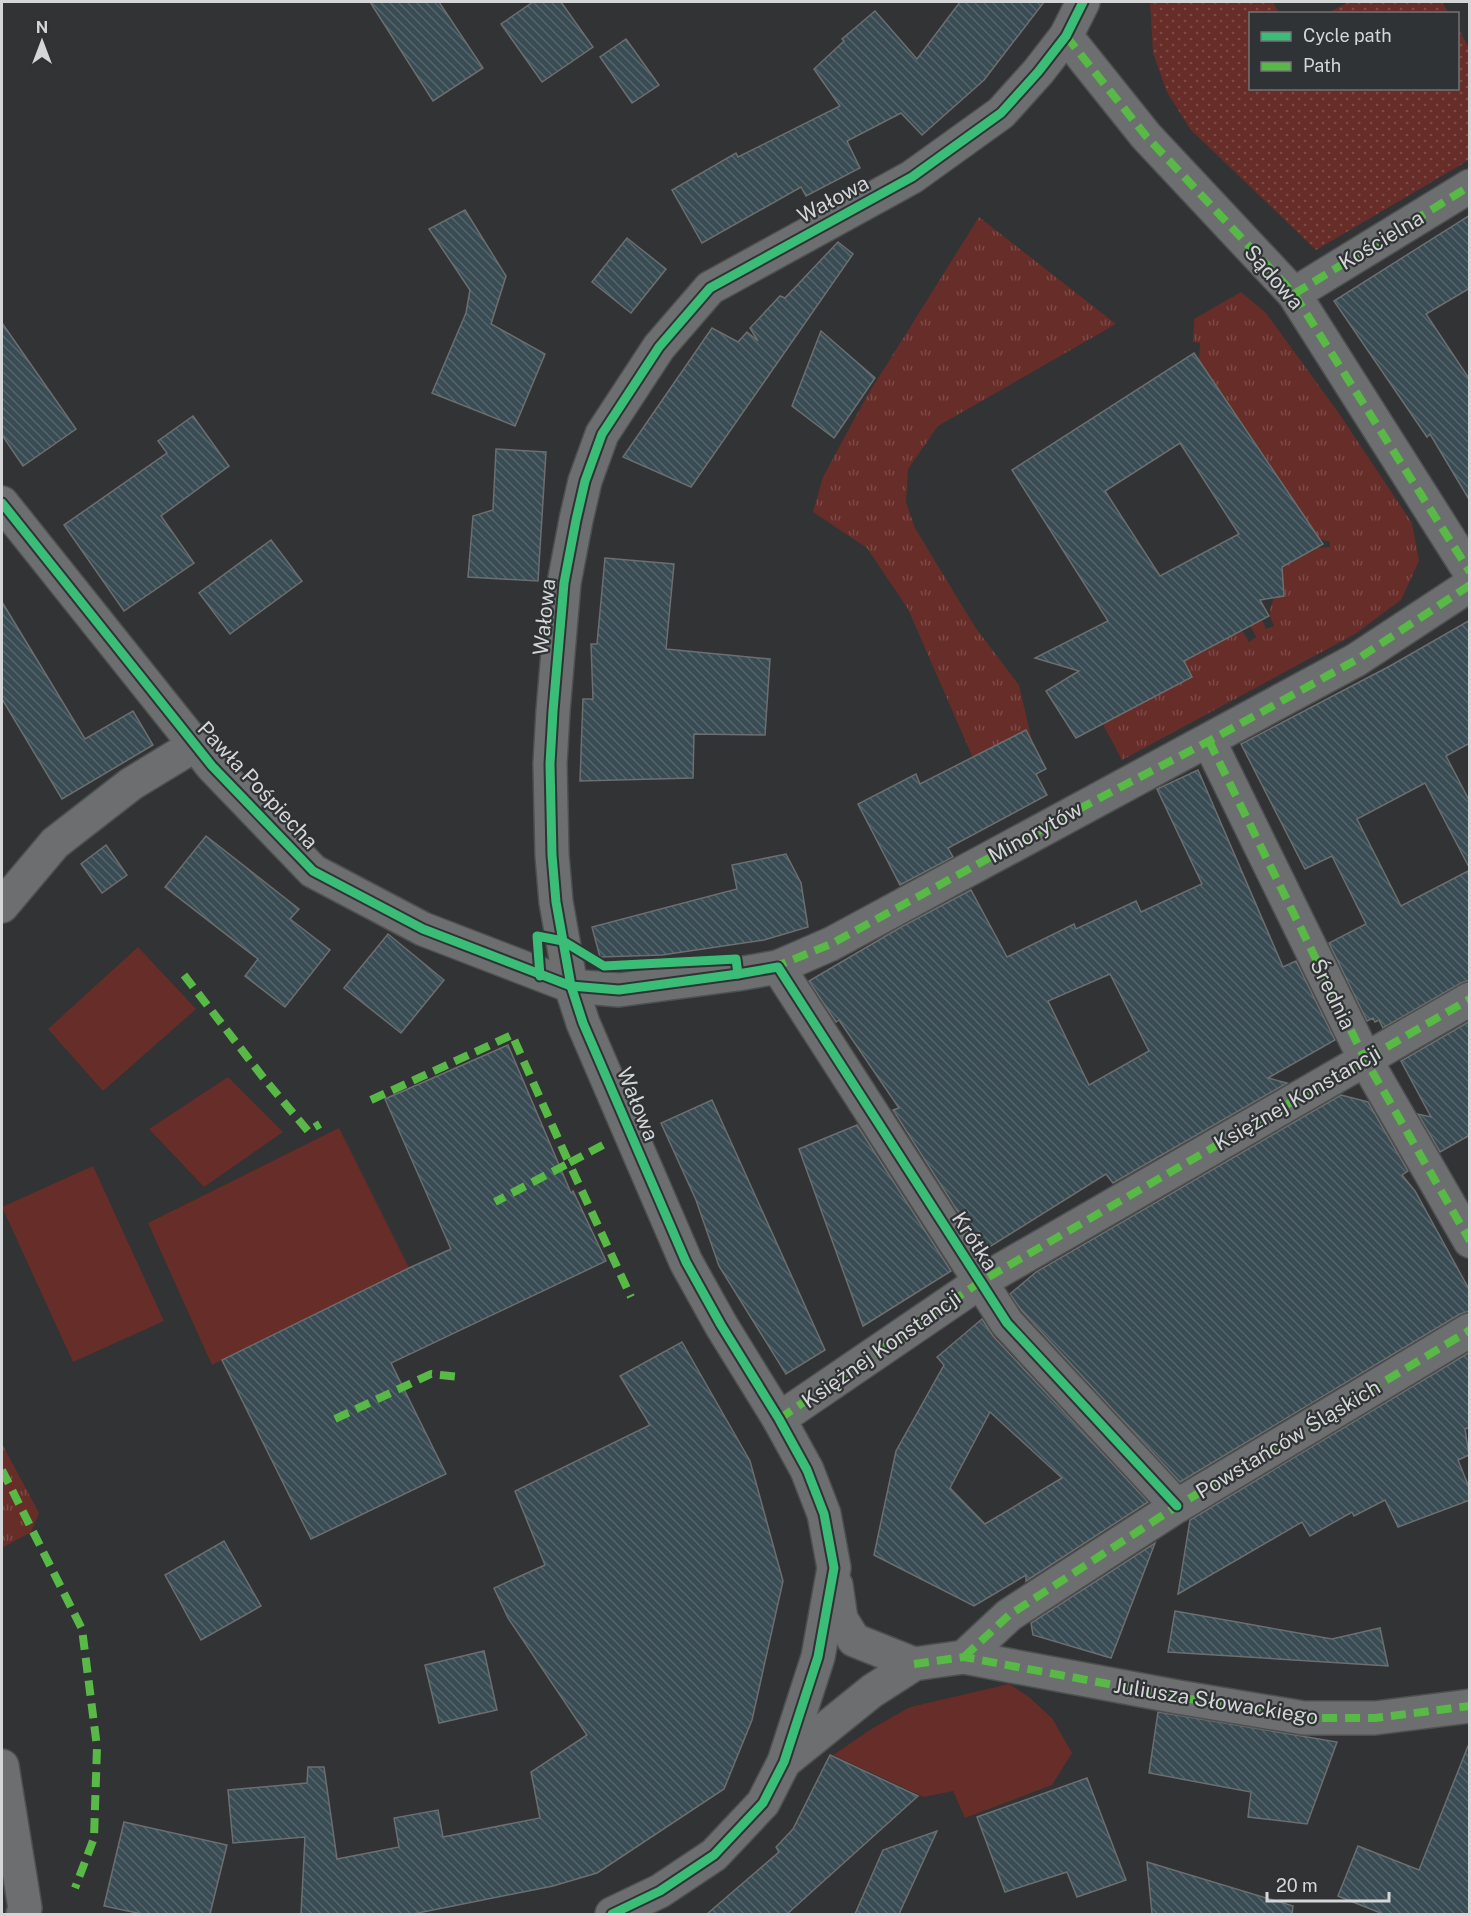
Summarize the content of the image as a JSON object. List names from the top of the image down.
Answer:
{
  "streets": {
    "street": [
      "Wałowa",
      "Kościelna",
      "Sądowa",
      "Pawła Pośpiecha",
      "Minorytów",
      "Średnia",
      "Księżnej Konstancji",
      "Krótka",
      "Powstańców Śląskich",
      "Juliusza Słowackiego"
    ]
  },
  "crossings": [
    ["Wałowa", "Sądowa"],
    ["Wałowa", "Pawła Pośpiecha"],
    ["Wałowa", "Minorytów"],
    ["Wałowa", "Księżnej Konstancji"],
    ["Kościelna", "Sądowa"],
    ["Pawła Pośpiecha", "Minorytów"],
    ["Minorytów", "Średnia"],
    ["Minorytów", "Krótka"],
    ["Średnia", "Księżnej Konstancji"],
    ["Księżnej Konstancji", "Krótka"],
    ["Krótka", "Powstańców Śląskich"],
    ["Powstańców Śląskich", "Juliusza Słowackiego"]
  ],
  "legend": ["Cycle path", "Path"],
  "scale_bar": "20 m",
  "north": "top"
}
